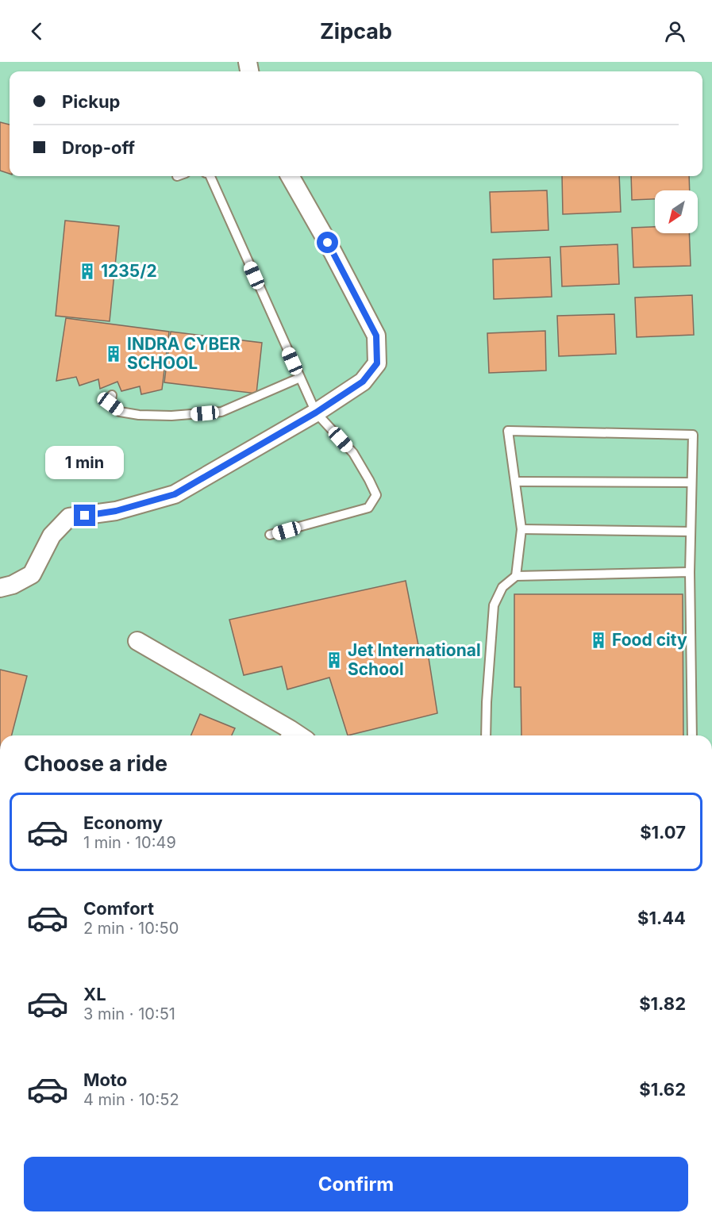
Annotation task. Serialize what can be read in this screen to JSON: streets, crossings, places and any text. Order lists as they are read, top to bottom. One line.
{"places":{"building":["1235/2","INDRA CYBER SCHOOL","Food city","Jet International School"]},"north":"bottom left","page":{"header":"Zipcab","banner":["Pickup","Drop-off"],"bubble":"1 min","heading":"Choose a ride","list":[{"name":"Economy","note":"1 min · 10:49","value":"$1.07"},{"name":"Comfort","note":"2 min · 10:50","value":"$1.44"},{"name":"XL","note":"3 min · 10:51","value":"$1.82"},{"name":"Moto","note":"4 min · 10:52","value":"$1.62"}],"buttons":"Confirm"}}
